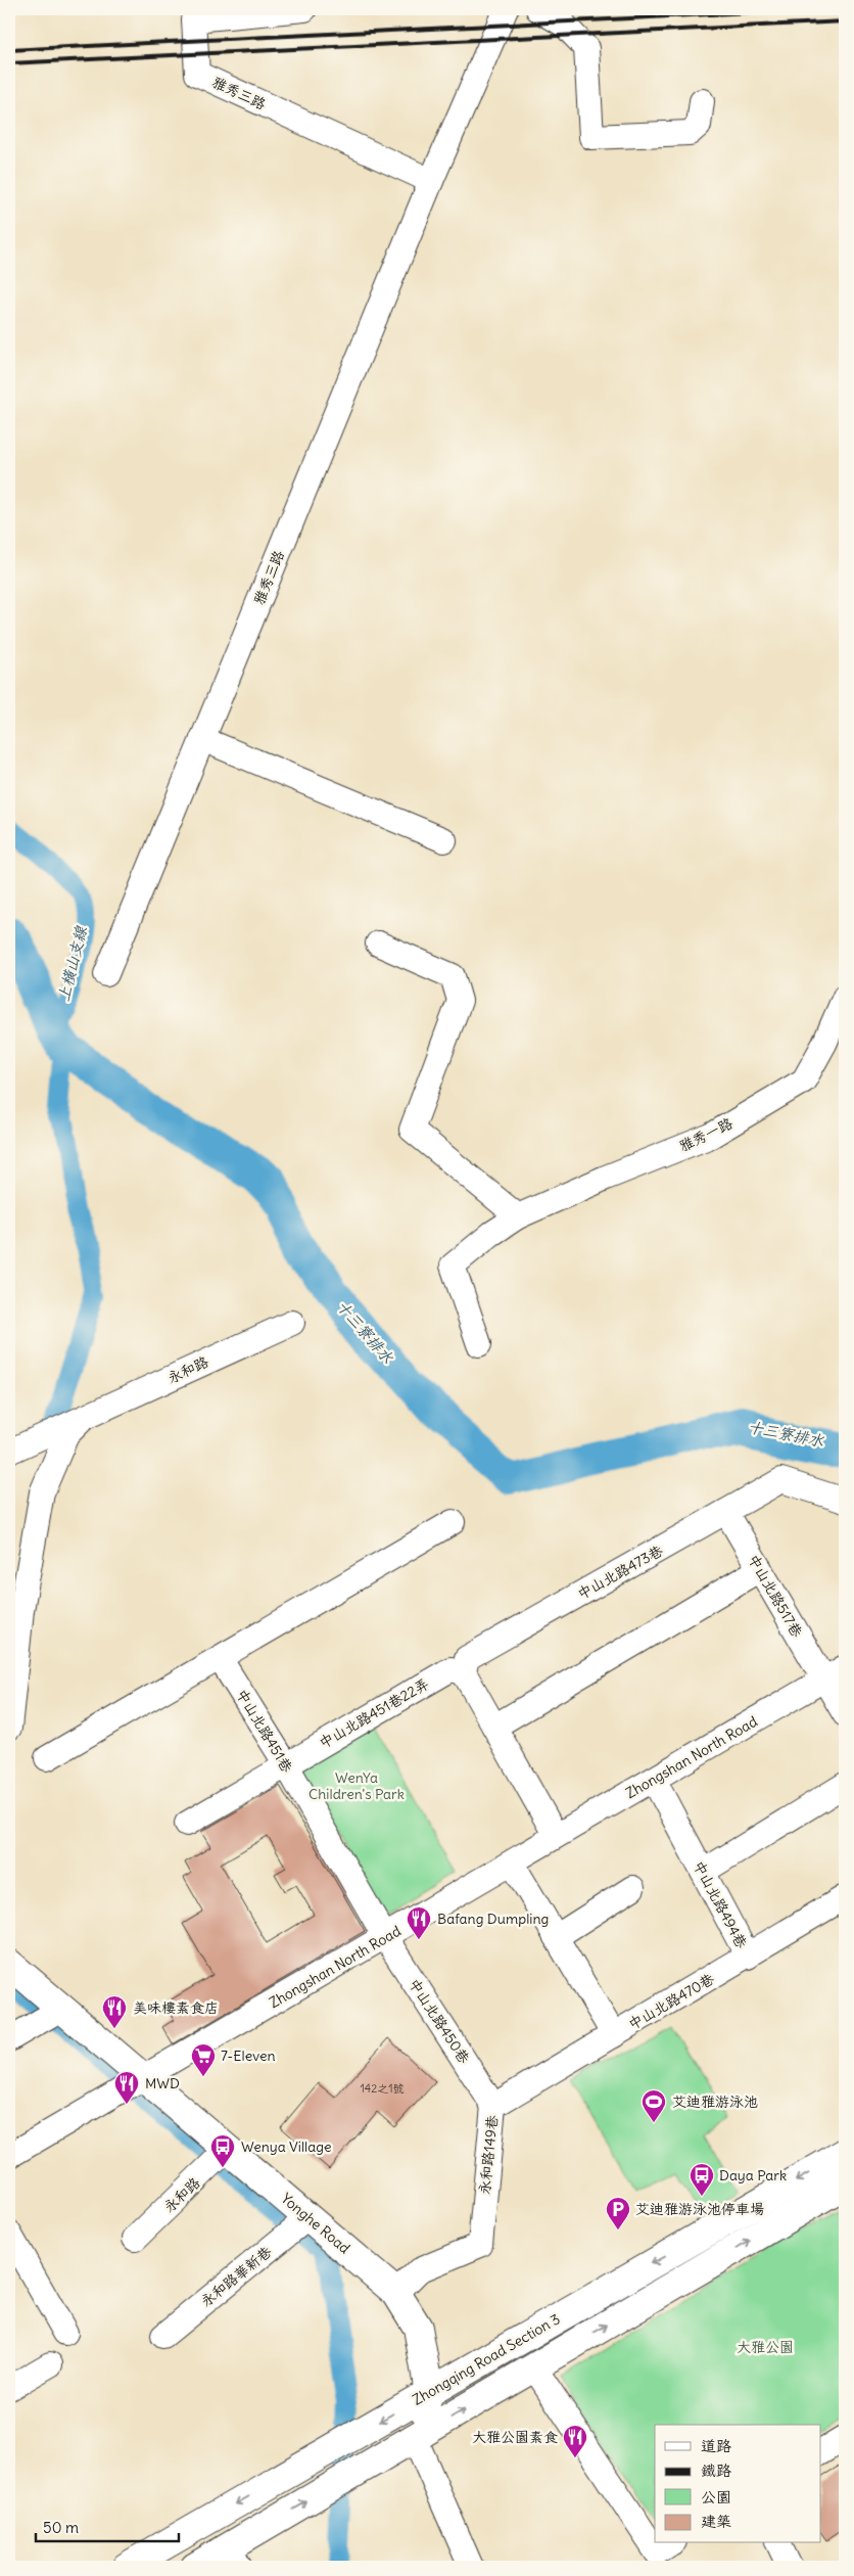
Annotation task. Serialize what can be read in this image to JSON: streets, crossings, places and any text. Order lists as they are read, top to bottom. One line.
{"streets":{"main road":["Yonghe Road","Zhongqing Road Section 3"],"street":["雅秀三路","雅秀一路","永和路","中山北路473巷","中山北路517巷","中山北路451巷22弄","中山北路451巷","Zhongshan North Road","中山北路494巷","中山北路470巷","中山北路450巷","永和路149巷","永和路華新巷"]},"crossings":[["永和路","Yonghe Road"],["中山北路473巷","中山北路517巷"],["中山北路473巷","中山北路451巷22弄"],["中山北路517巷","Zhongshan North Road"],["中山北路451巷22弄","中山北路451巷"],["中山北路451巷","Zhongshan North Road"],["中山北路451巷","中山北路450巷"],["Zhongshan North Road","中山北路494巷"],["Zhongshan North Road","中山北路470巷"],["Zhongshan North Road","中山北路450巷"],["Zhongshan North Road","Yonghe Road"],["中山北路494巷","中山北路470巷"],["中山北路470巷","永和路149巷"],["中山北路450巷","永和路149巷"],["永和路149巷","Yonghe Road"],["Yonghe Road","永和路華新巷"],["Yonghe Road","Zhongqing Road Section 3"]],"water":["上橫山支線","十三寮排水"],"parks":["WenYa Children's Park","大雅公園"],"places":{"restaurant":["Bafang Dumpling","美味樓素食店","MWD","大雅公園素食"],"supermarket":["7-Eleven"],"sports":["艾迪雅游泳池"],"bus stop":["Wenya Village","Daya Park"],"parking":["艾迪雅游泳池停車場"]},"house_numbers":["142之1號"],"legend":["道路","鐵路","公園","建築"],"scale_bar":"50 m"}
